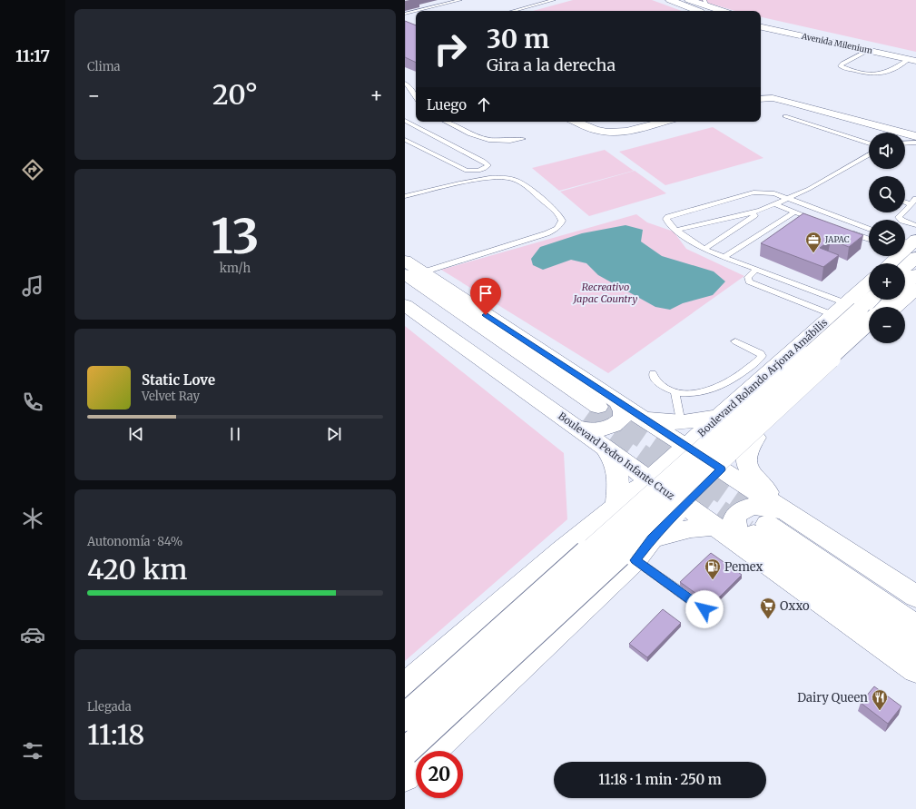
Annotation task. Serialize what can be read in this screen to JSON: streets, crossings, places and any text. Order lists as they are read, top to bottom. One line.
{"streets":{"main road":["Avenida Milenium","Boulevard Rolando Arjona Amábilis","Boulevard Pedro Infante Cruz"]},"crossings":[["Boulevard Rolando Arjona Amábilis","Boulevard Pedro Infante Cruz"]],"parks":["Recreativo Japac Country"],"places":{"office":["JAPAC"],"fuel station":["Pemex"],"supermarket":["Oxxo"],"restaurant":["Dairy Queen"]},"page":{"tabs":"11:17","tile":["Clima",["13","km/h"],["Autonomía · 84%","420 km"],["Llegada","11:18"]],"turn":["30 m","Gira a la derecha"],"heat":["−","20°","+"],"then":"Luego","map_buttons":["+","−"],"song":["Static Love","Velvet Ray"],"limit":"20","trip":"11:18 · 1 min · 250 m"}}
